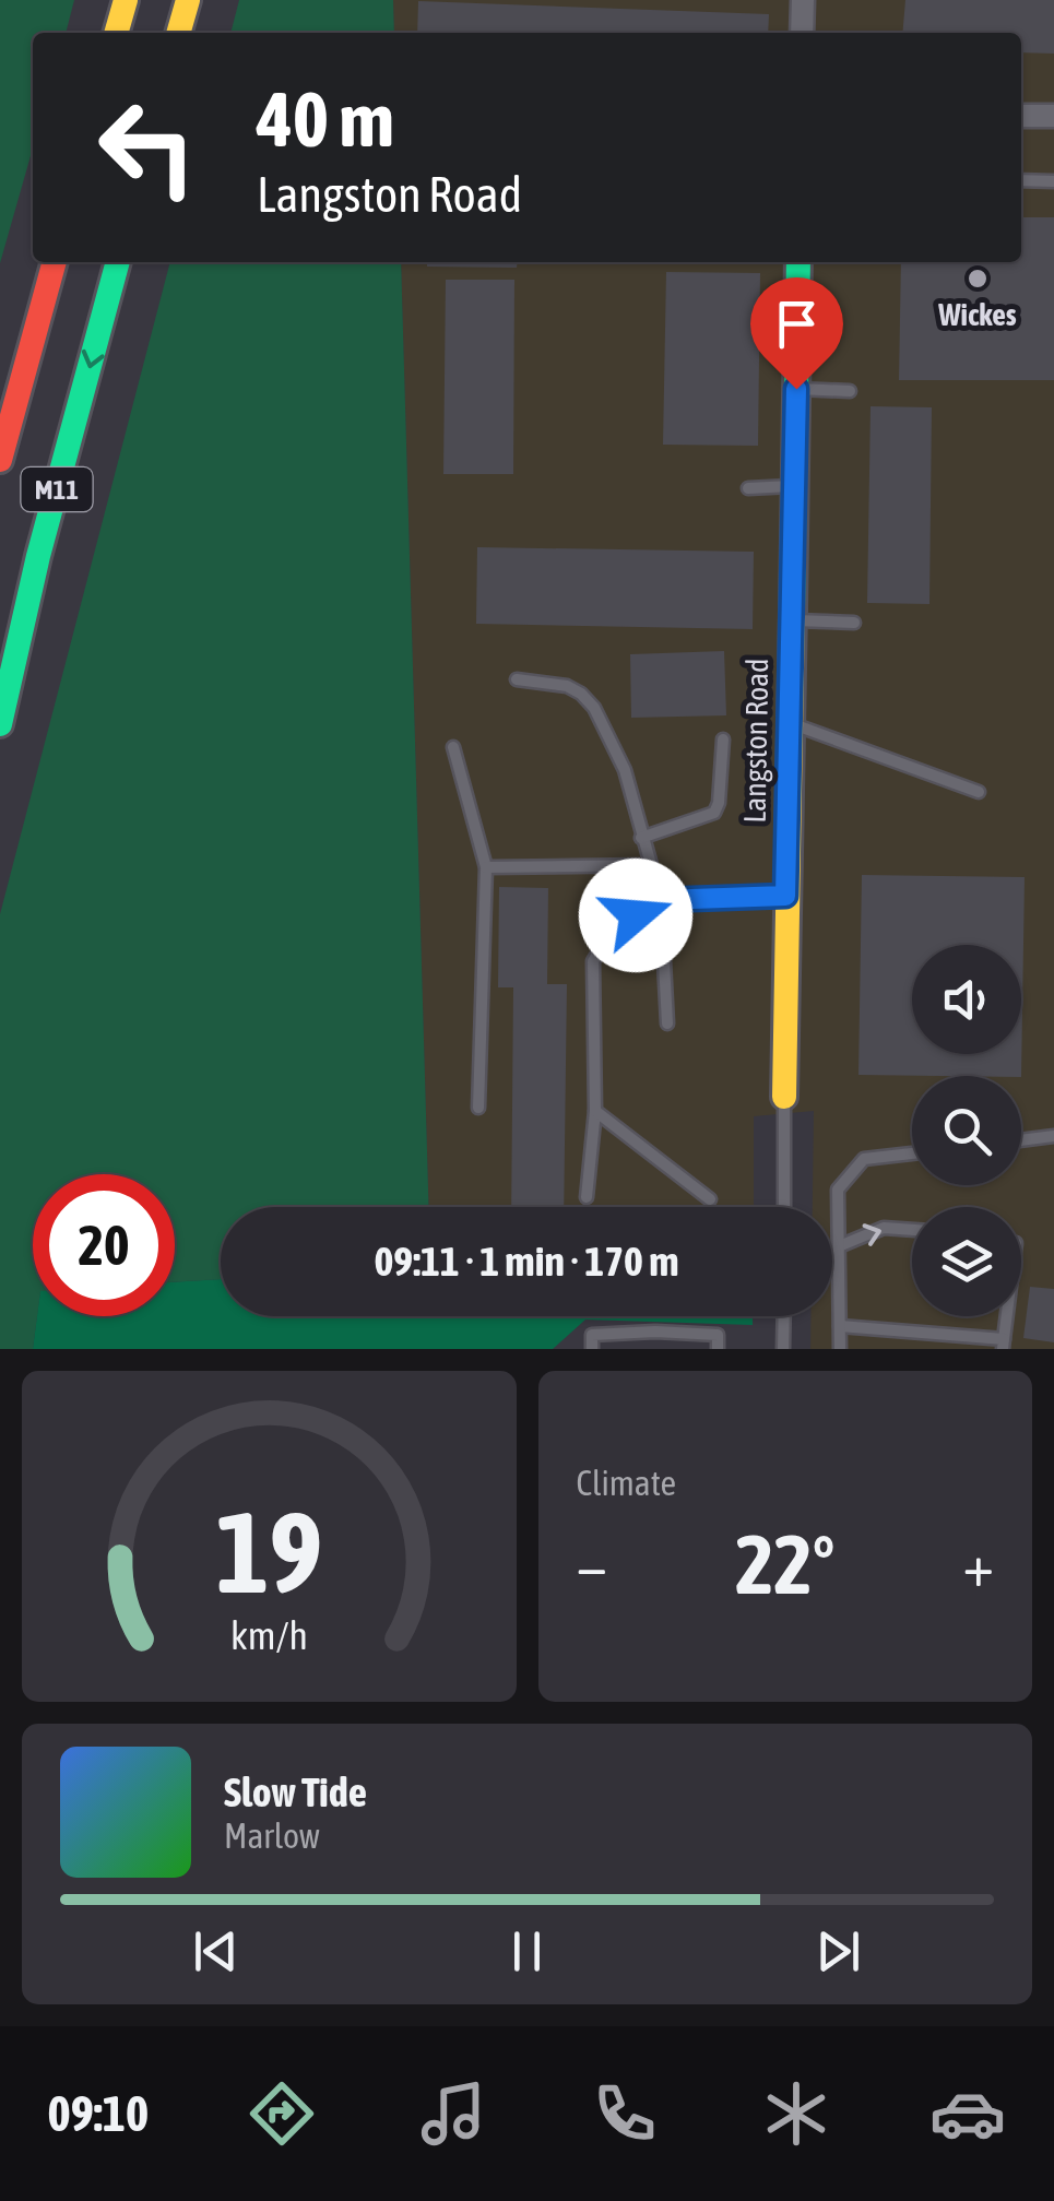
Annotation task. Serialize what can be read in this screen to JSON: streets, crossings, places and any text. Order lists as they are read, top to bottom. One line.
{"streets":{"main road":["M11","Langston Road"]},"places":["Wickes"],"page":{"turn":["40 m","Langston Road"],"limit":"20","trip":"09:11 · 1 min · 170 m","tile":"Climate","heat":["−","22°","+"],"song":["Slow Tide","Marlow"],"tabs":"09:10","gauge":["19","km/h"]}}
